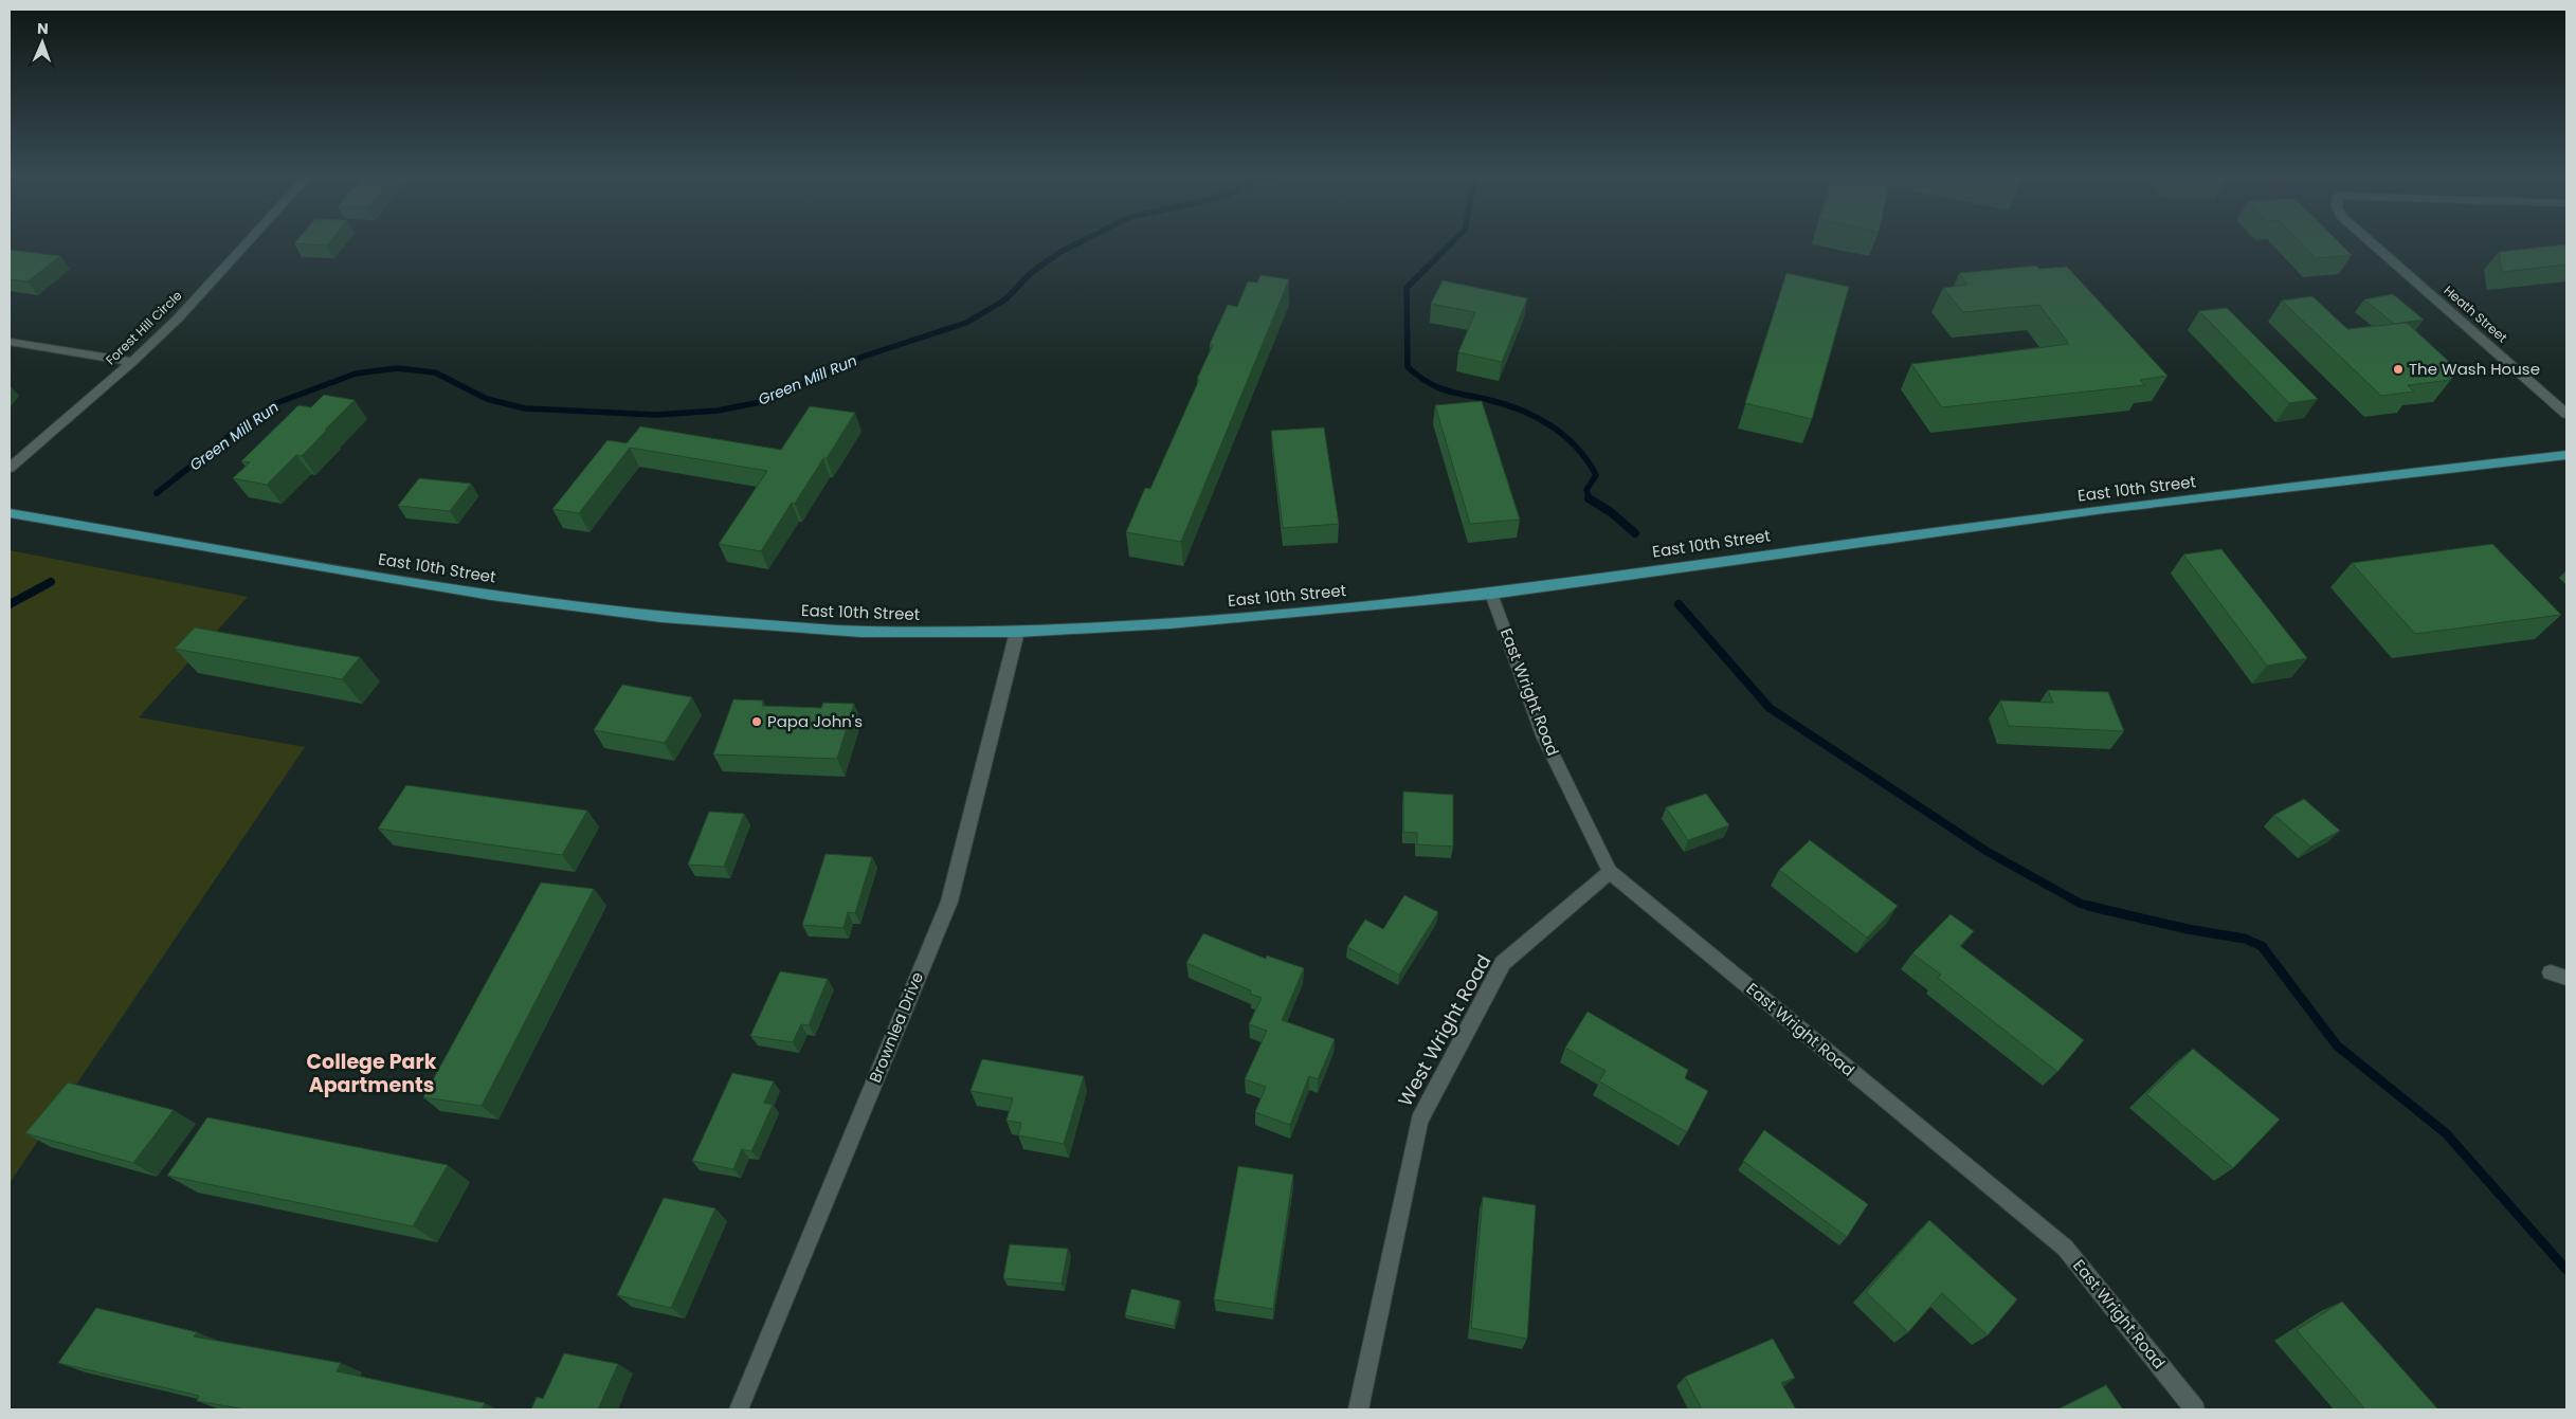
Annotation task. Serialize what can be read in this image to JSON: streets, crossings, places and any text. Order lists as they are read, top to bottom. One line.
{"streets":{"main road":["East 10th Street"],"street":["Heath Street","Forest Hill Circle","East Wright Road","Brownlea Drive","West Wright Road"]},"crossings":[["East 10th Street","East Wright Road"],["East 10th Street","Brownlea Drive"],["East Wright Road","West Wright Road"]],"districts":["College Park Apartments"],"water":["Green Mill Run"],"places":["The Wash House","Papa John's"],"north":"top"}
